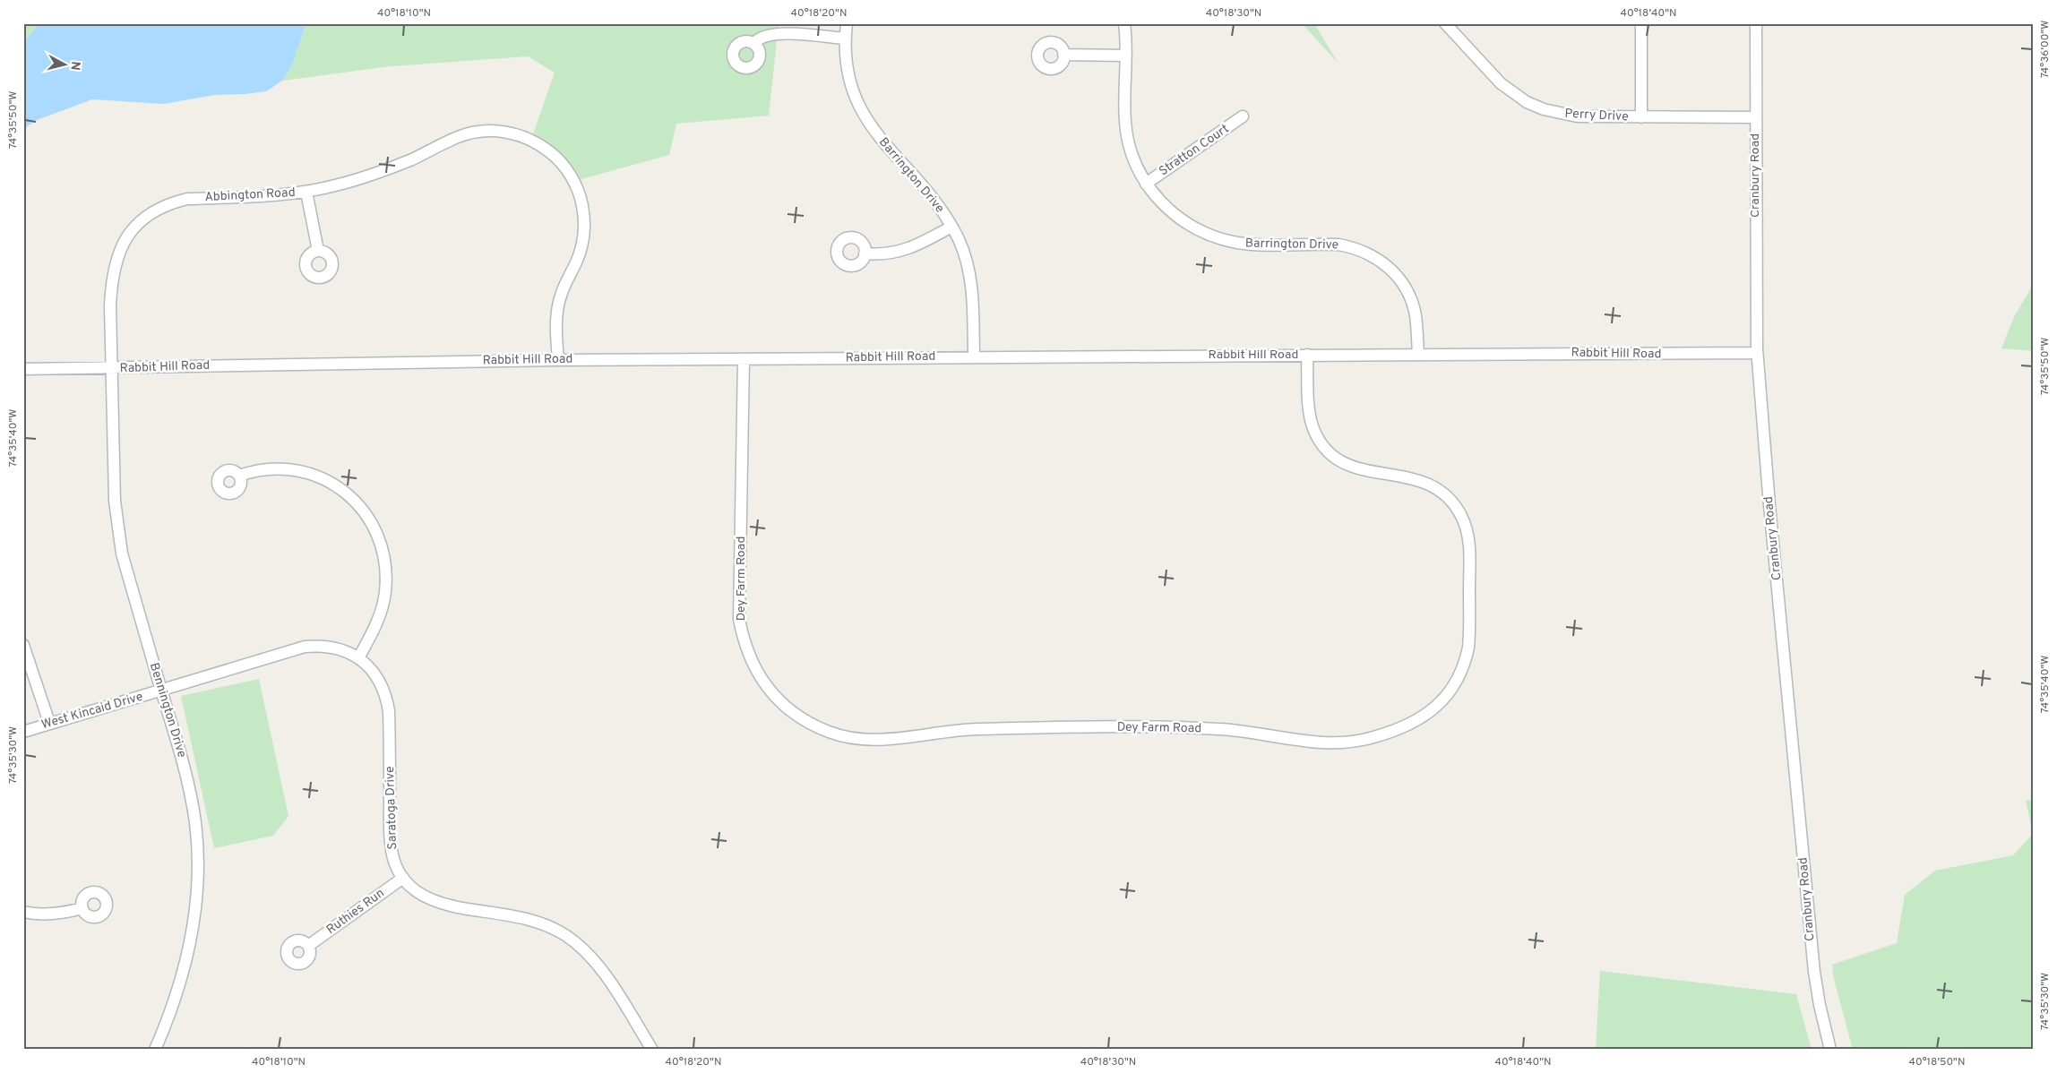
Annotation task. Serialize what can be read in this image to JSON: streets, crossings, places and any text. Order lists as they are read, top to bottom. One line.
{"streets":{"street":["Perry Drive","Stratton Court","Barrington Drive","Cranbury Road","Abbington Road","Rabbit Hill Road","Dey Farm Road","Bennington Drive","West Kincaid Drive","Saratoga Drive","Ruthies Run"]},"crossings":[["Perry Drive","Cranbury Road"],["Stratton Court","Barrington Drive"],["Barrington Drive","Rabbit Hill Road"],["Cranbury Road","Rabbit Hill Road"],["Abbington Road","Rabbit Hill Road"],["Abbington Road","Bennington Drive"],["Rabbit Hill Road","Dey Farm Road"],["Rabbit Hill Road","Bennington Drive"],["Bennington Drive","West Kincaid Drive"],["Bennington Drive","Saratoga Drive"],["West Kincaid Drive","Saratoga Drive"],["Saratoga Drive","Ruthies Run"]],"north":"right","coordinates":["40°18'10\"N","40°18'20\"N","40°18'30\"N","40°18'40\"N","74°36'00\"W","74°35'50\"W","74°35'40\"W","74°35'30\"W","40°18'50\"N"]}
